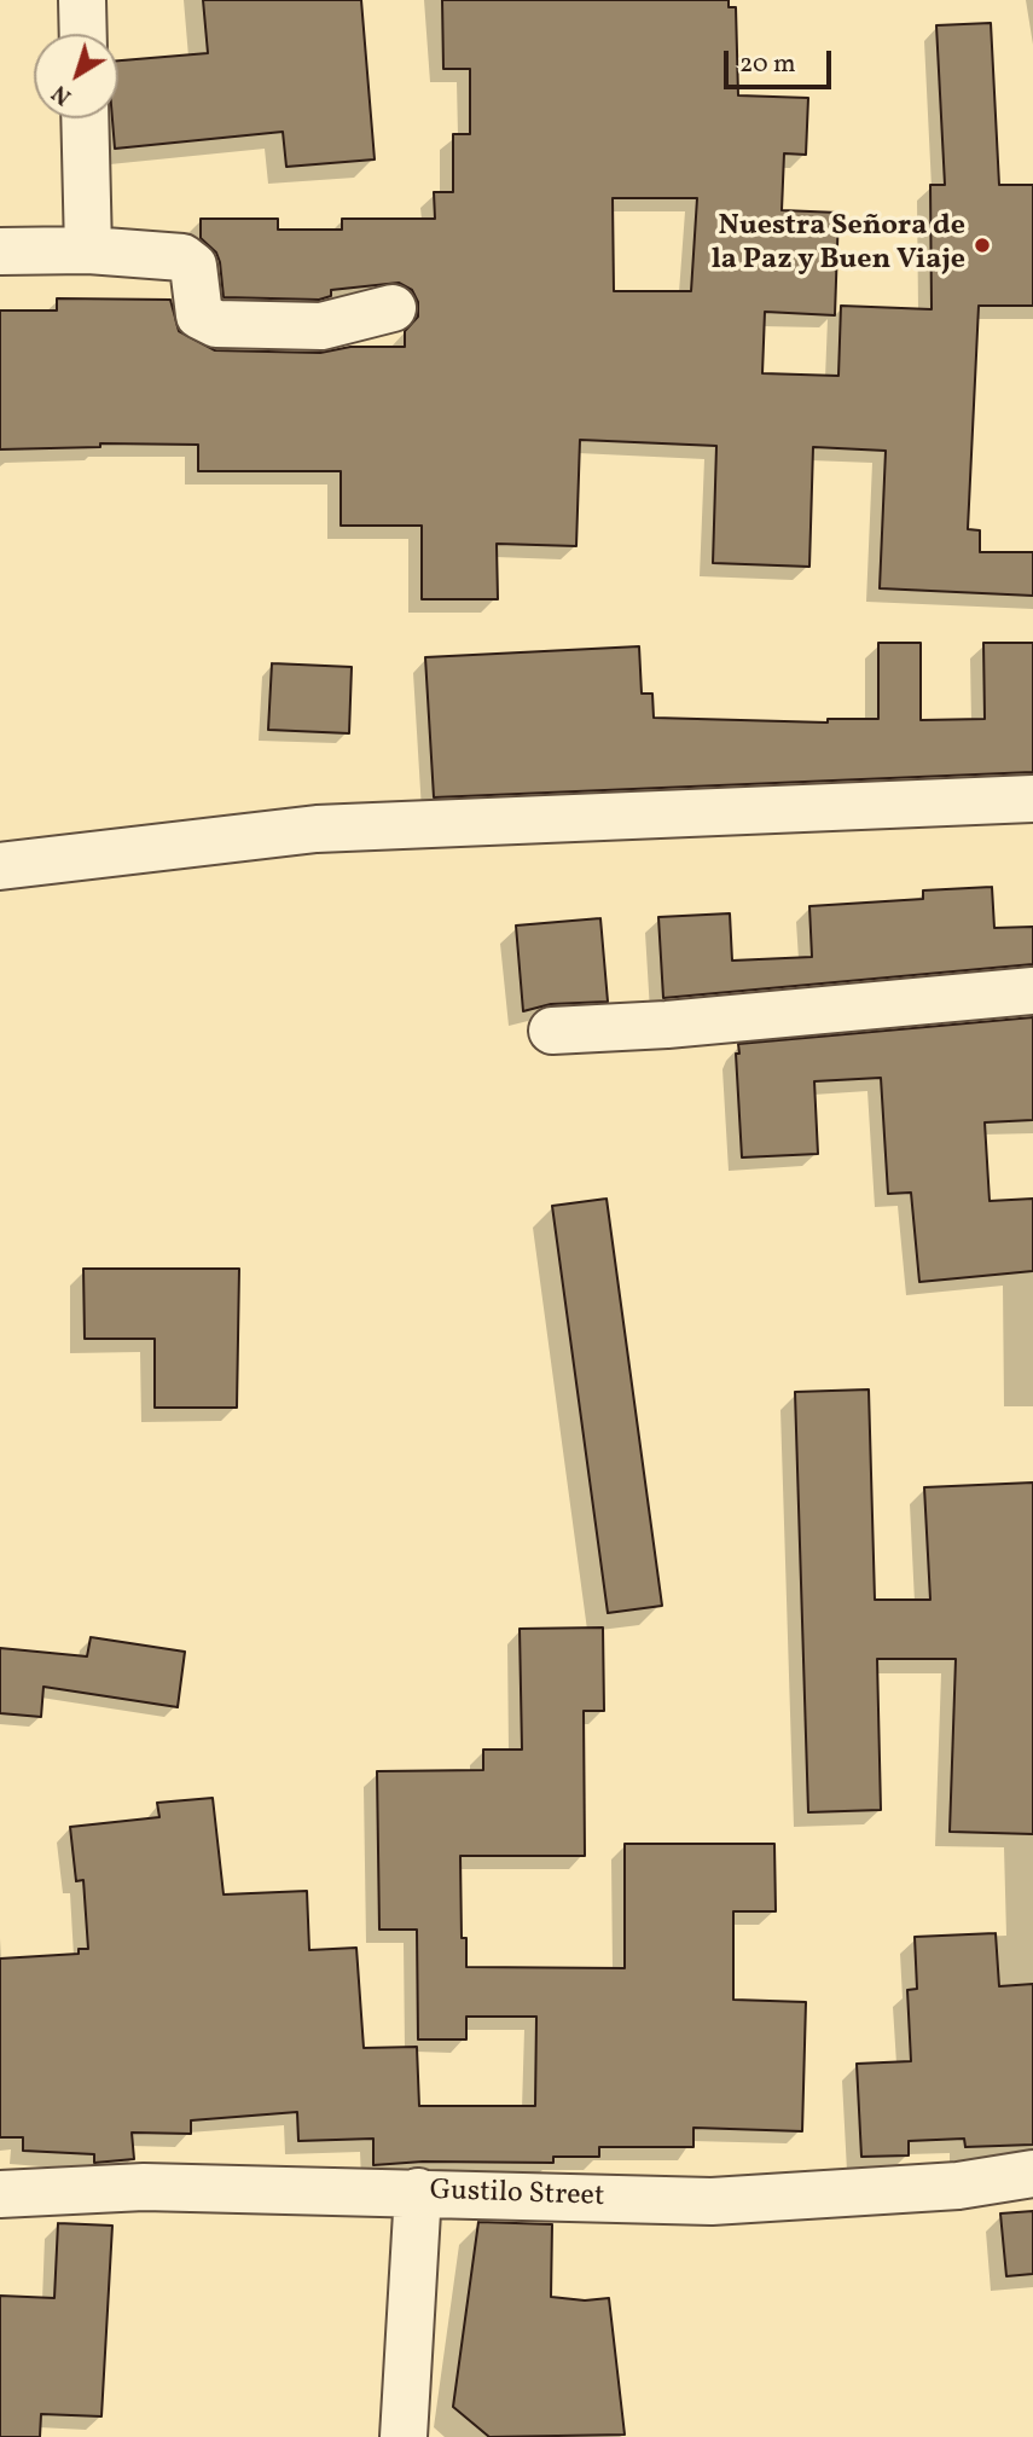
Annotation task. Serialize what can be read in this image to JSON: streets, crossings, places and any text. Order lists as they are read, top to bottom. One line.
{"streets":{"street":["Gustilo Street"]},"places":["Nuestra Señora de la Paz y Buen Viaje"],"scale_bar":"20 m","north":"bottom left"}
